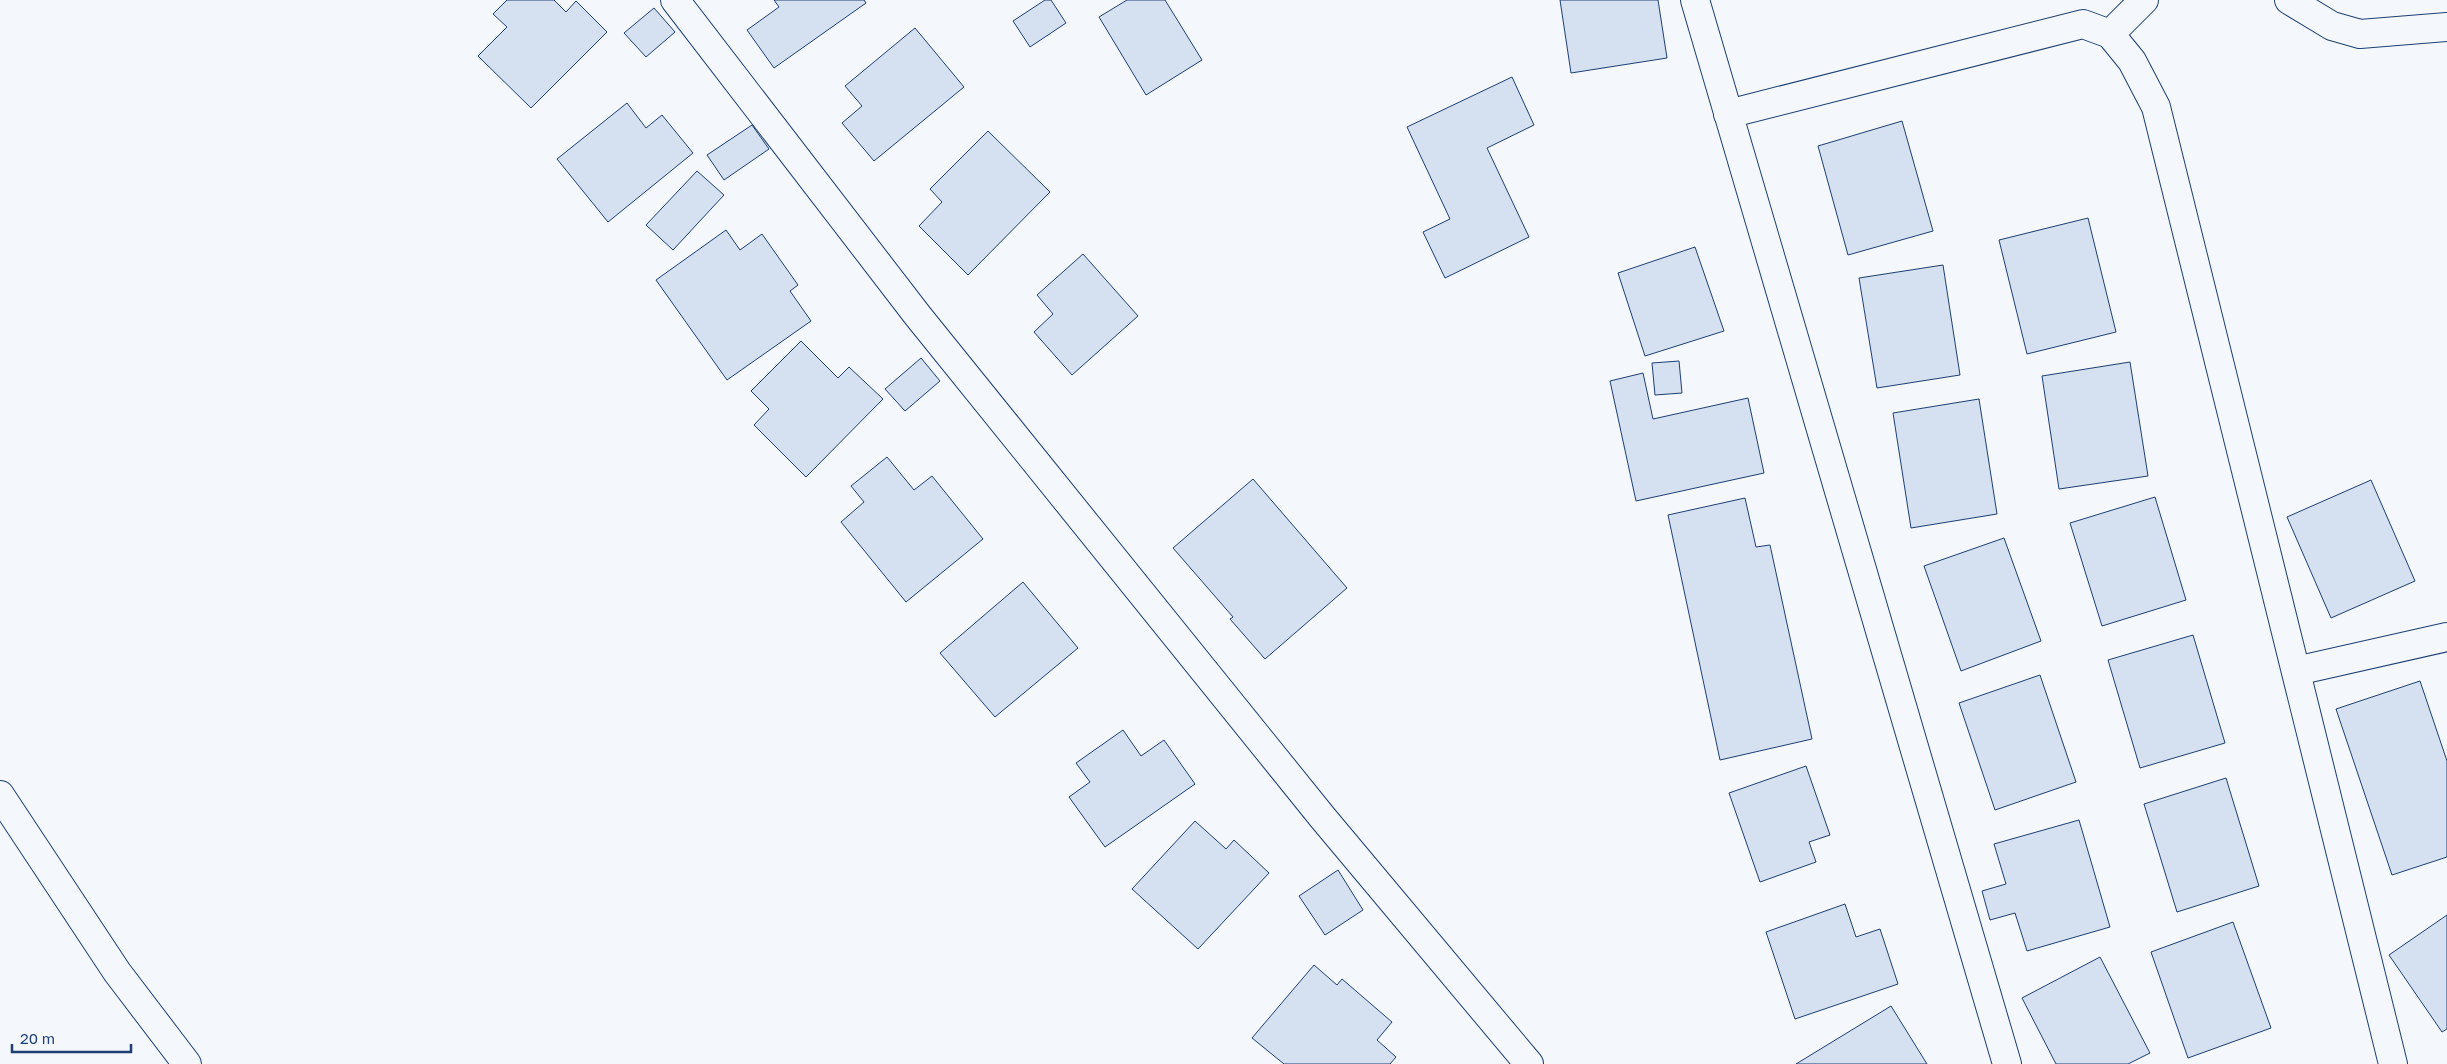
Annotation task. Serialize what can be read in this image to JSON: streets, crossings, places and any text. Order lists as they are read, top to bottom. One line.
{"scale_bar":"20 m"}
